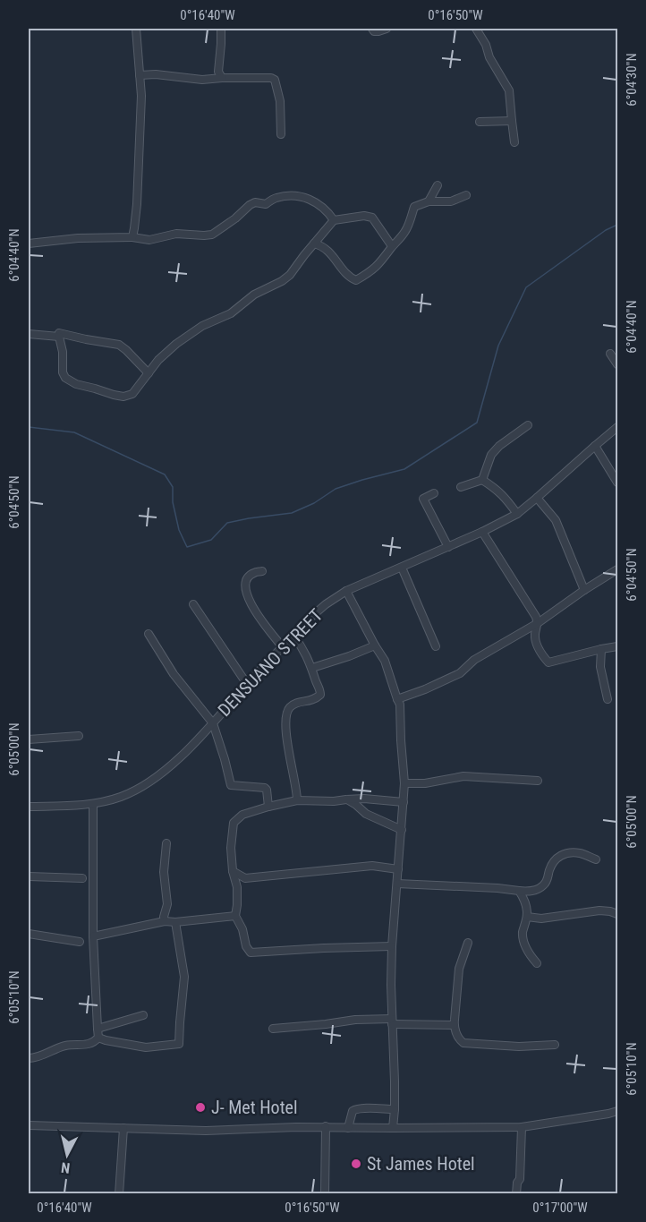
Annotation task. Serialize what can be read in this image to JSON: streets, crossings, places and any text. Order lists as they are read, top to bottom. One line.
{"streets":{"street":["DENSUANO STREET"]},"places":["J- Met Hotel","St James Hotel"],"north":"bottom","coordinates":["0°16'40\"W","0°16'50\"W","6°04'30\"N","6°04'40\"N","6°04'50\"N","6°05'00\"N","6°05'10\"N","0°17'00\"W"]}
